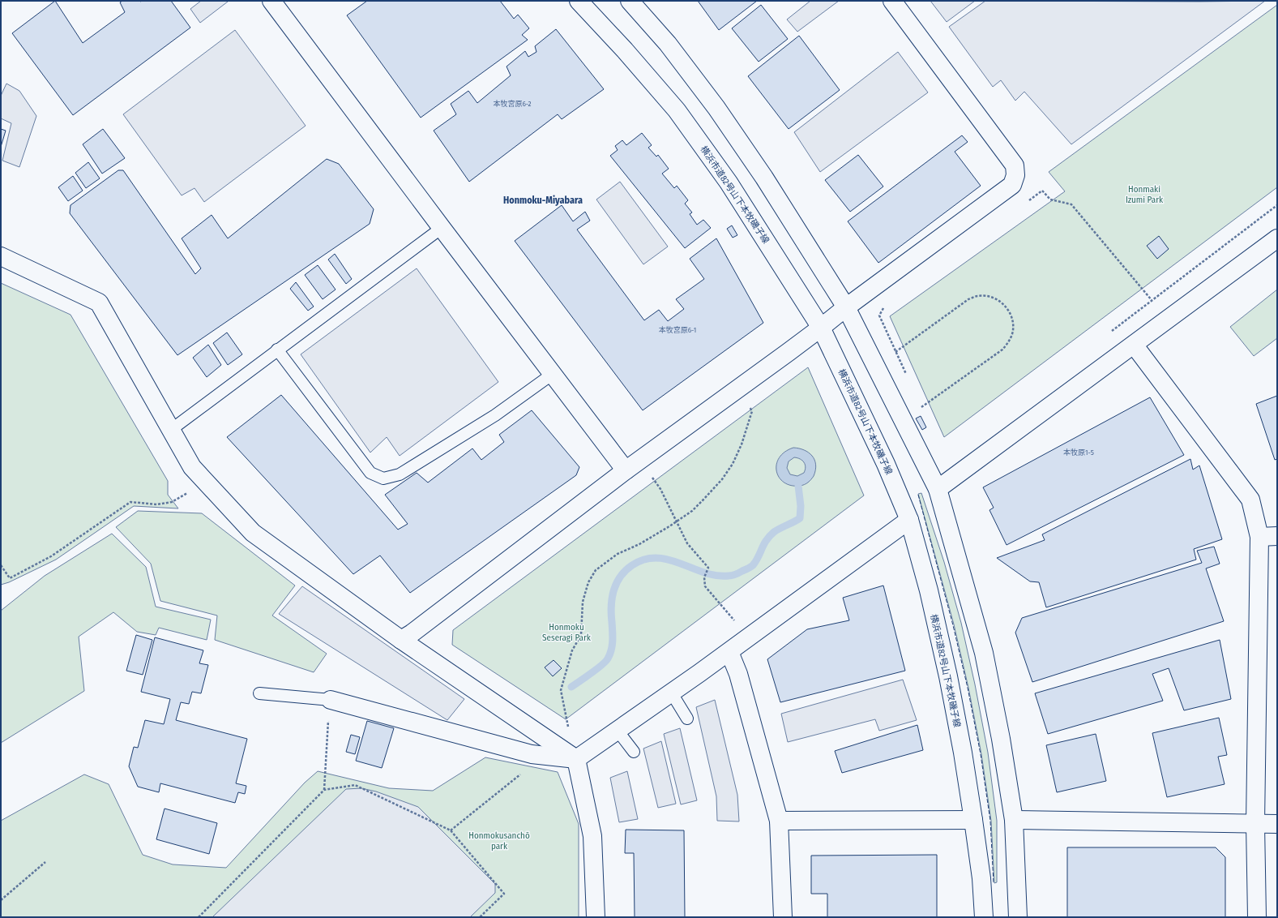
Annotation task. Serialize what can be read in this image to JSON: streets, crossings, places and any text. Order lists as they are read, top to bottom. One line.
{"streets":{"street":["横浜市道82号山下本牧磯子線"]},"districts":["Honmoku-Miyabara"],"parks":["Honmaki Izumi Park","Honmoku Seseragi Park","Honmokusanchō park"],"house_numbers":["本牧宮原6-2","本牧宮原6-1","本牧原1-5"]}
